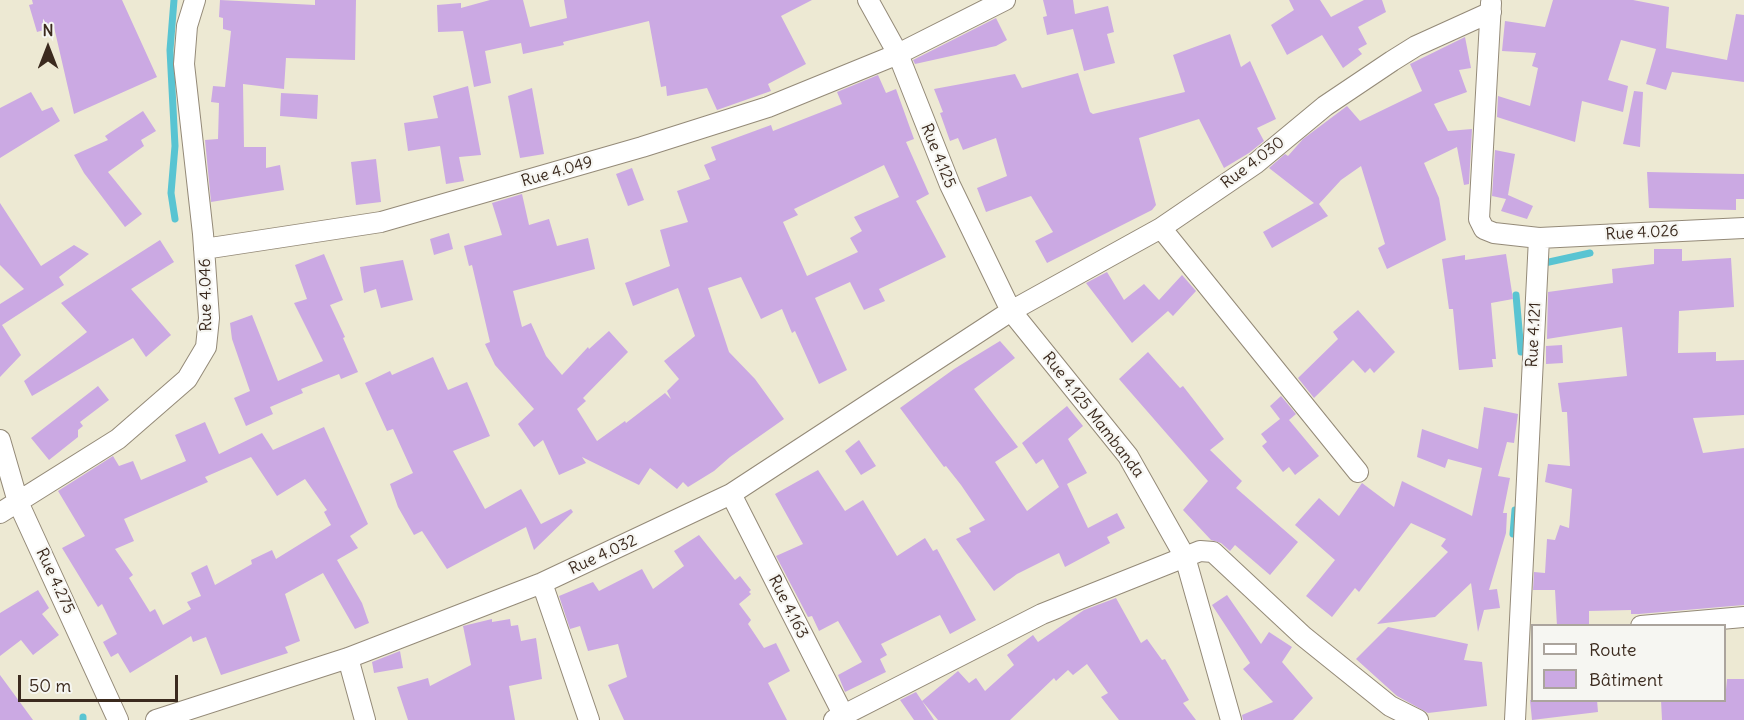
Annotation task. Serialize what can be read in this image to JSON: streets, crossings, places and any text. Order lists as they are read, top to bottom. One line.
{"streets":{"street":["Rue 4.125","Rue 4.030","Rue 4.049","Rue 4.026","Rue 4.046","Rue 4.121","Rue 4.125 Mambanda","Rue 4.032","Rue 4.275","Rue 4.163"]},"crossings":[["Rue 4.125","Rue 4.030"],["Rue 4.125","Rue 4.049"],["Rue 4.125","Rue 4.125 Mambanda"],["Rue 4.125","Rue 4.032"],["Rue 4.030","Rue 4.125 Mambanda"],["Rue 4.030","Rue 4.032"],["Rue 4.049","Rue 4.046"],["Rue 4.026","Rue 4.121"],["Rue 4.046","Rue 4.275"],["Rue 4.125 Mambanda","Rue 4.032"],["Rue 4.032","Rue 4.163"]],"legend":["Route","Bâtiment"],"scale_bar":"50 m","north":"top"}
